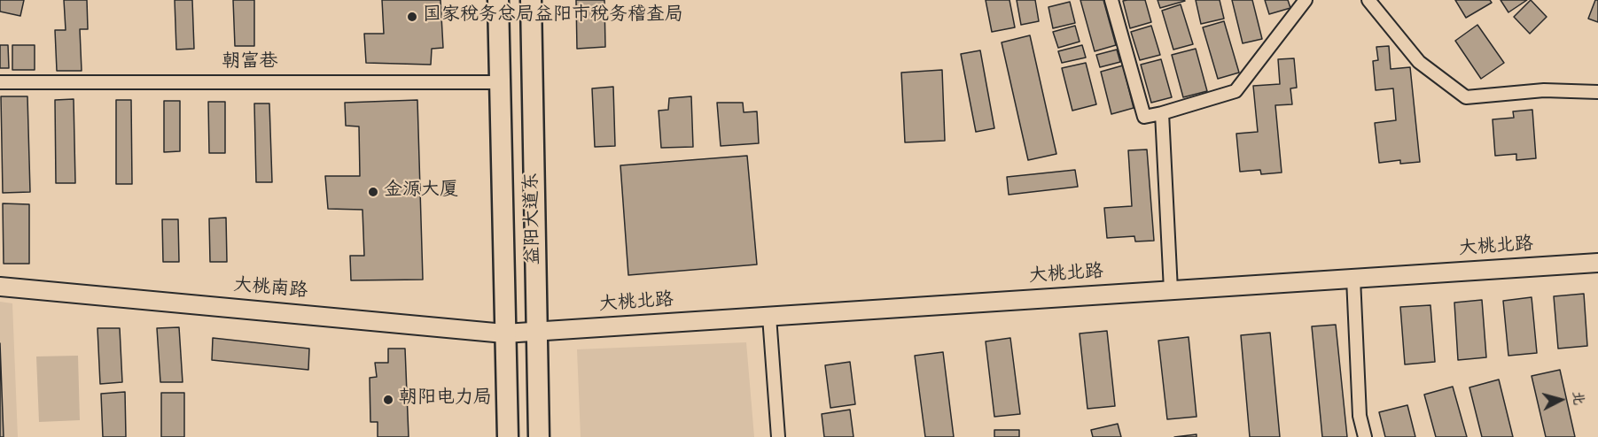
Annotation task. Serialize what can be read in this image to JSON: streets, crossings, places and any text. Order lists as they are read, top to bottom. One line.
{"streets":{"main road":["益阳大道东"],"street":["朝富巷","大桃北路","大桃南路"]},"crossings":[["益阳大道东","大桃北路"],["益阳大道东","大桃南路"],["大桃北路","大桃南路"]],"places":["国家税务总局益阳市税务稽查局","金源大厦","朝阳电力局"],"north":"right"}
